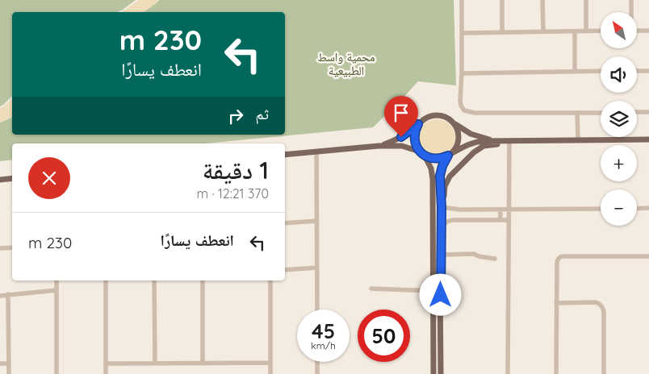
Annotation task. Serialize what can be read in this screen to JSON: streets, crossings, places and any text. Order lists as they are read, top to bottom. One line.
{"parks":["محمية واسط الطبيعية"],"north":"top left","page":{"map_buttons":["+","−"],"turn":["230 m","انعطف يسارًا"],"then":"ثم","heading":["1 دقيقة","370 m · 12:21"],"list":[{"name":"انعطف يسارًا","value":"230 m"}],"speed":"45 km/h","limit":"50"}}
